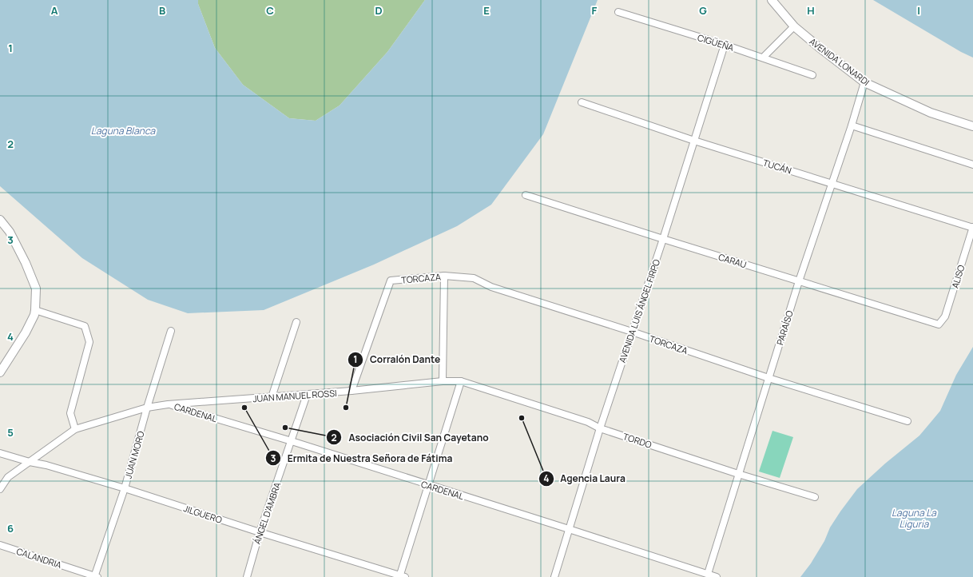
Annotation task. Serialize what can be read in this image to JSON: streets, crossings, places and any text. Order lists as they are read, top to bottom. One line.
{"streets":{"street":["CIGÜEÑA","AVENIDA LONARDI","TUCÁN","CARAU","ALISO","TORCAZA","AVENIDA LUIS ÁNGEL FIRPO","PARAÍSO","JUAN MANUEL ROSSI","CARDENAL","TORDO","JUAN MORO","ÁNGEL D'AMBRA","JILGUERO","CALANDRIA"]},"crossings":[["CIGÜEÑA","AVENIDA LUIS ÁNGEL FIRPO"],["AVENIDA LONARDI","PARAÍSO"],["TUCÁN","ALISO"],["TUCÁN","AVENIDA LUIS ÁNGEL FIRPO"],["TUCÁN","PARAÍSO"],["CARAU","ALISO"],["CARAU","AVENIDA LUIS ÁNGEL FIRPO"],["CARAU","PARAÍSO"],["TORCAZA","AVENIDA LUIS ÁNGEL FIRPO"],["TORCAZA","PARAÍSO"],["TORCAZA","JUAN MANUEL ROSSI"],["AVENIDA LUIS ÁNGEL FIRPO","CARDENAL"],["AVENIDA LUIS ÁNGEL FIRPO","TORDO"],["PARAÍSO","CARDENAL"],["PARAÍSO","TORDO"],["JUAN MANUEL ROSSI","CARDENAL"],["JUAN MANUEL ROSSI","TORDO"],["JUAN MANUEL ROSSI","JUAN MORO"],["JUAN MANUEL ROSSI","ÁNGEL D'AMBRA"],["JUAN MANUEL ROSSI","JILGUERO"],["CARDENAL","ÁNGEL D'AMBRA"],["JUAN MORO","JILGUERO"],["JUAN MORO","CALANDRIA"],["ÁNGEL D'AMBRA","JILGUERO"]],"water":["Laguna Blanca","Laguna La Liguria"],"places":["Ermita de Nuestra Señora de Fátima","Corralón Dante","Agencia Laura","Asociación Civil San Cayetano"],"grid":{"columns":["A","B","C","D","E","F","G","H","I"],"rows":["1","2","3","4","5","6"]}}
